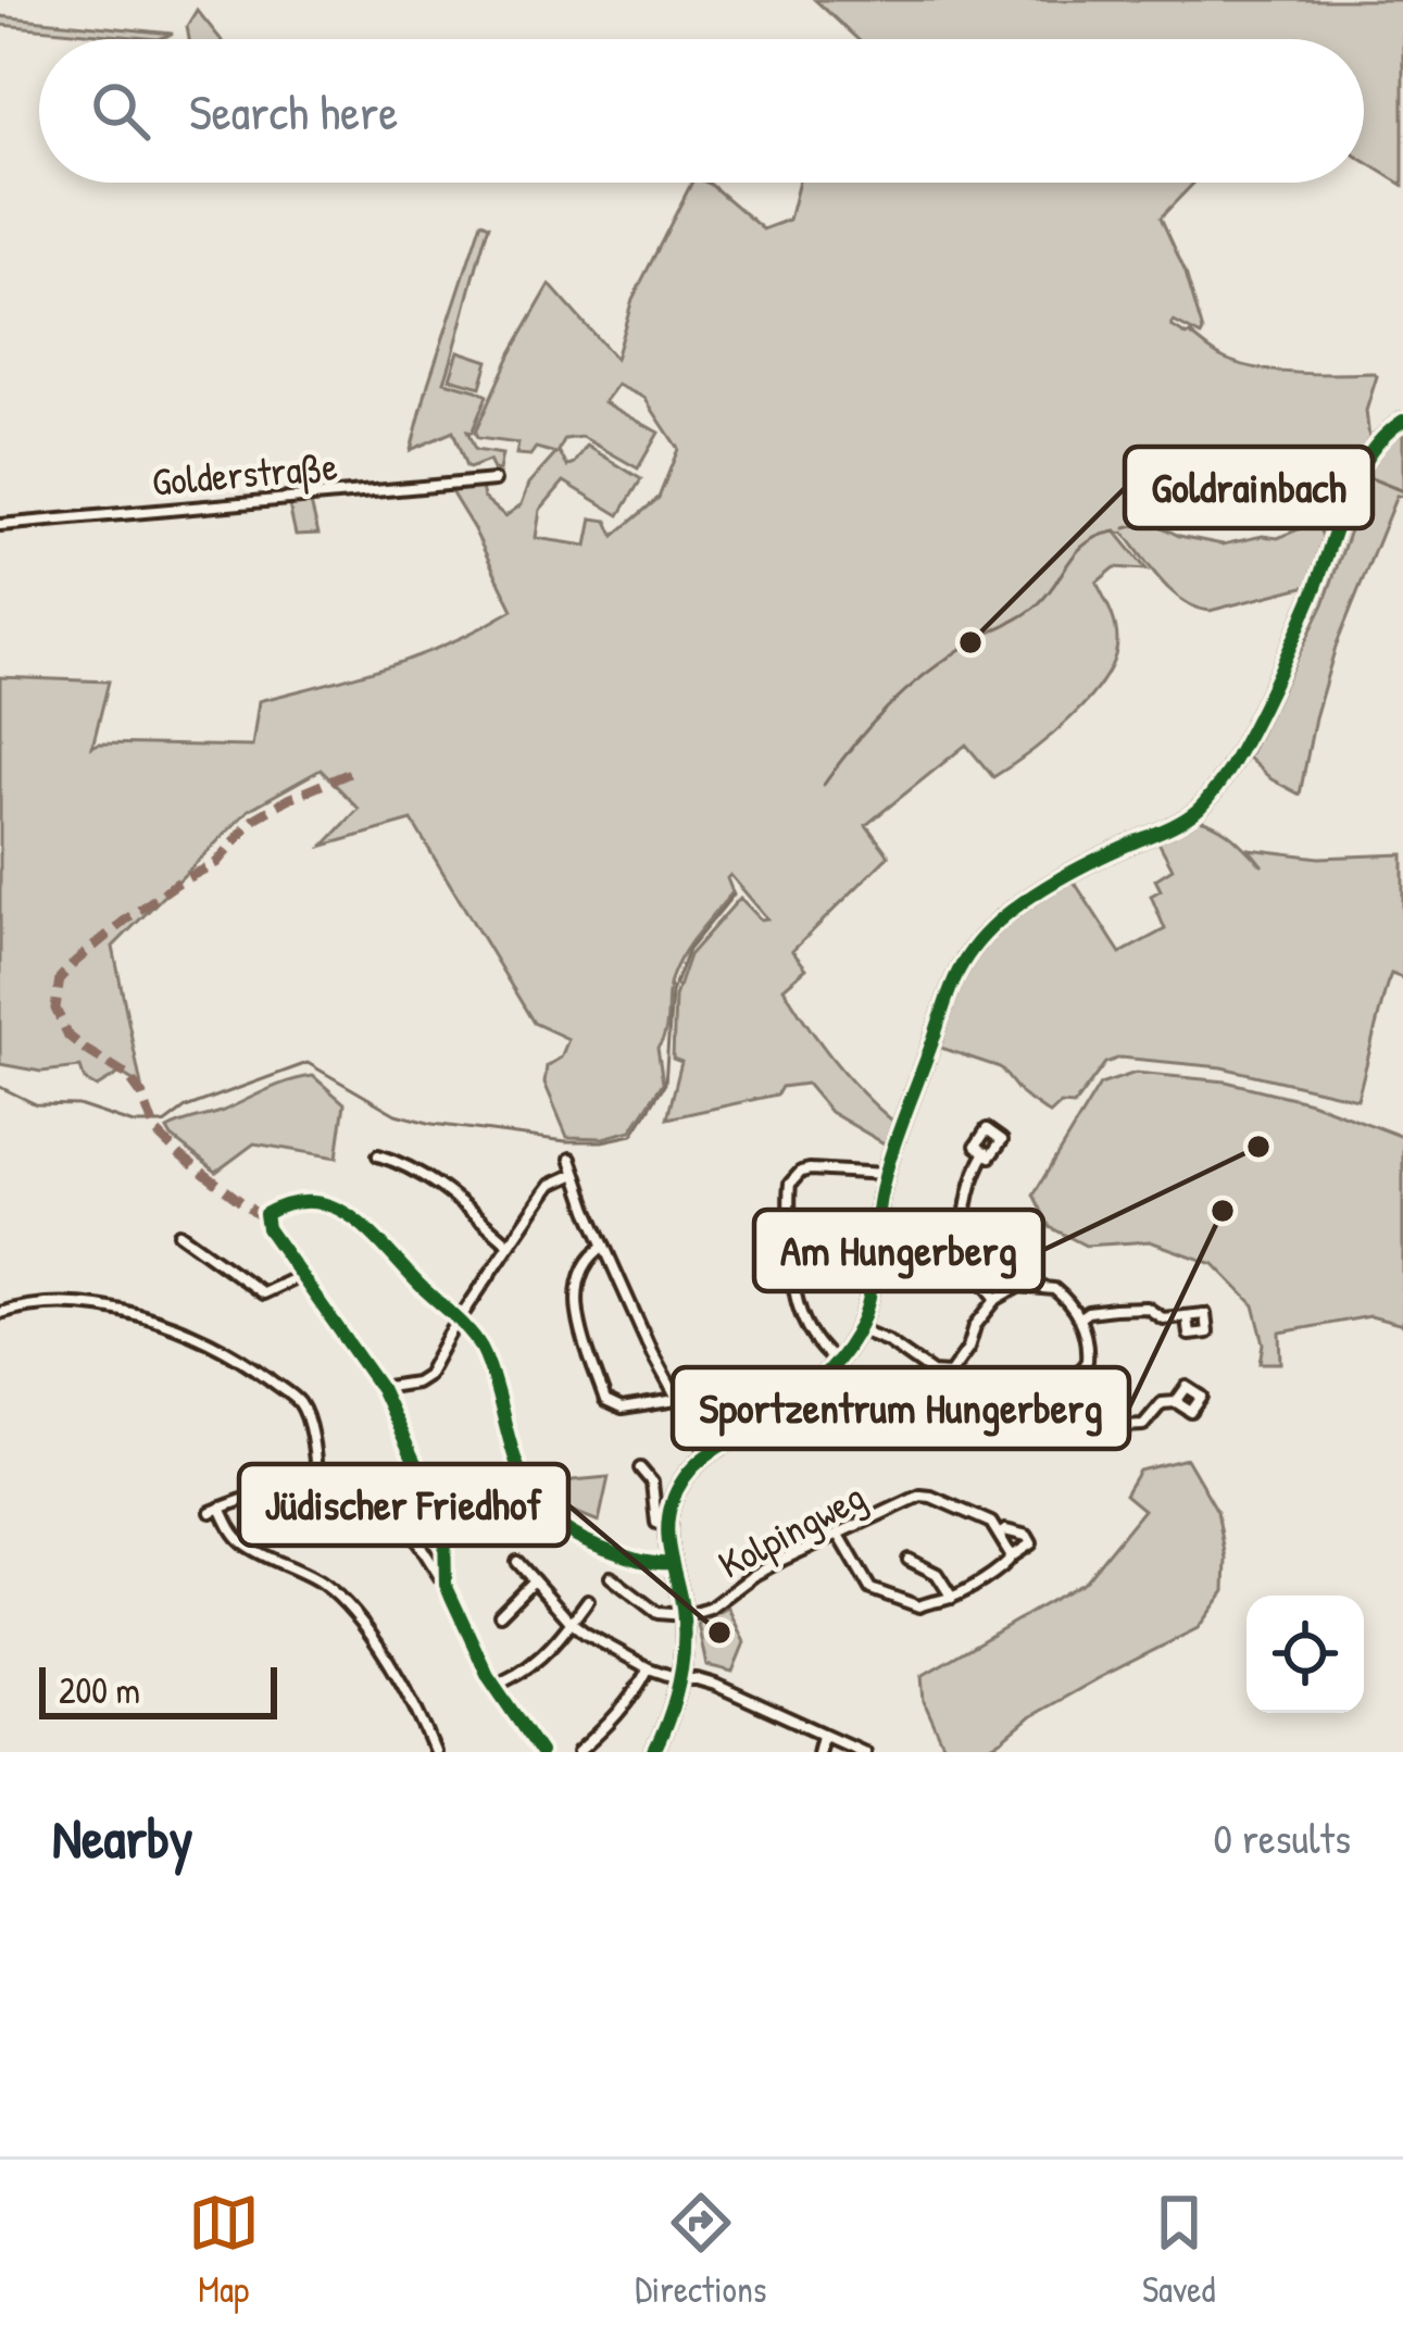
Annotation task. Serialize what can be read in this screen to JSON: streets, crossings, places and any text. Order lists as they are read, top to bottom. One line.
{"streets":{"street":["Golderstraße","Kolpingweg"]},"places":["Goldrainbach","Am Hungerberg","Sportzentrum Hungerberg","Jüdischer Friedhof"],"scale_bar":"200 m","page":{"search":"Search here","scale":"200 m","heading":["Nearby","0 results"],"nav":["Map","Directions","Saved"]}}
